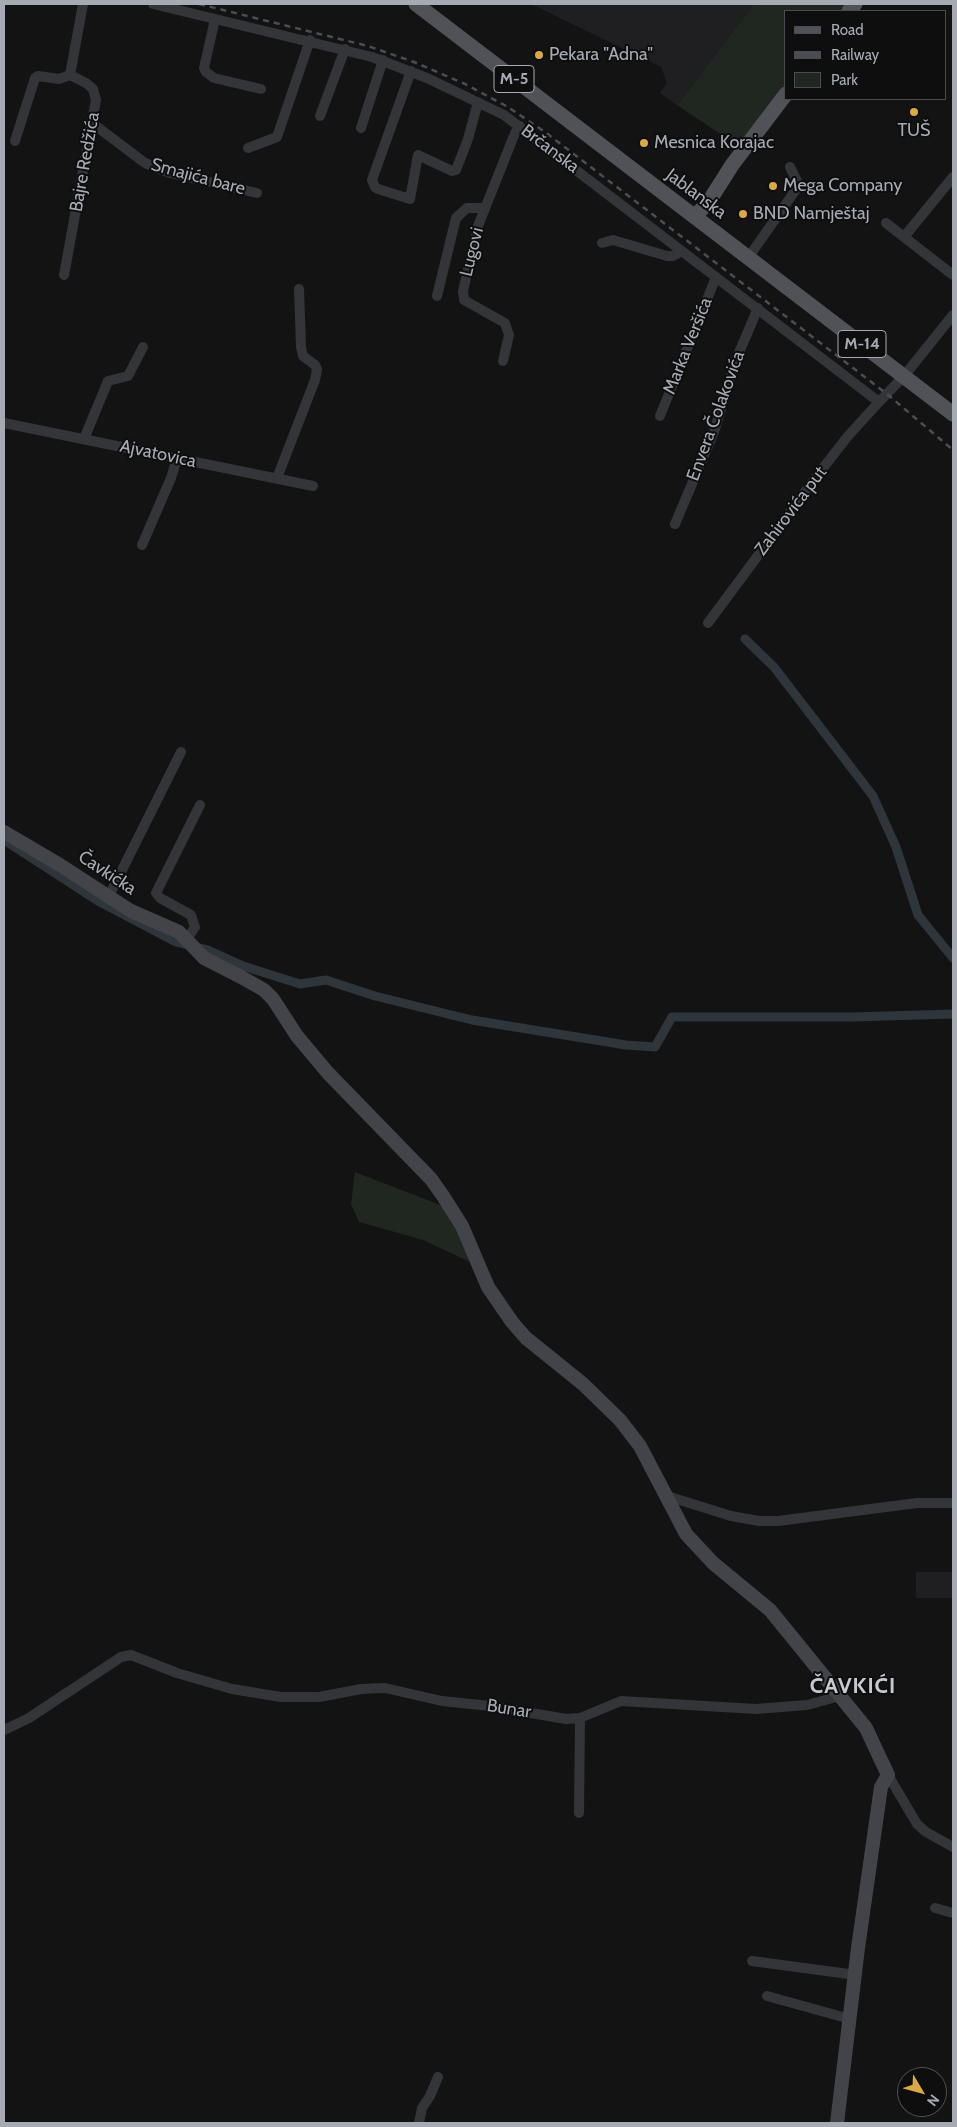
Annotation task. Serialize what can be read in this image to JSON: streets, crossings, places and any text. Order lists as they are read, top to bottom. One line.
{"streets":{"main road":["M-5","Jablanska","M-14"],"street":["Brčanska","Bajre Redžića","Smajića bare","Lugovi","Marka Veršića","Envera Čolakovića","Ajvatovica","Zahirovića put","Čavkićka","Bunar"]},"crossings":[["Brčanska","Lugovi"],["Brčanska","Marka Veršića"],["Brčanska","Envera Čolakovića"],["Brčanska","Zahirovića put"],["Bajre Redžića","Smajića bare"],["Čavkićka","Bunar"]],"districts":["ČAVKIĆI"],"places":["Pekara \"Adna\"","TUŠ","Mesnica Korajac","Mega Company","BND Namještaj"],"legend":["Road","Railway","Park"],"north":"bottom right"}
